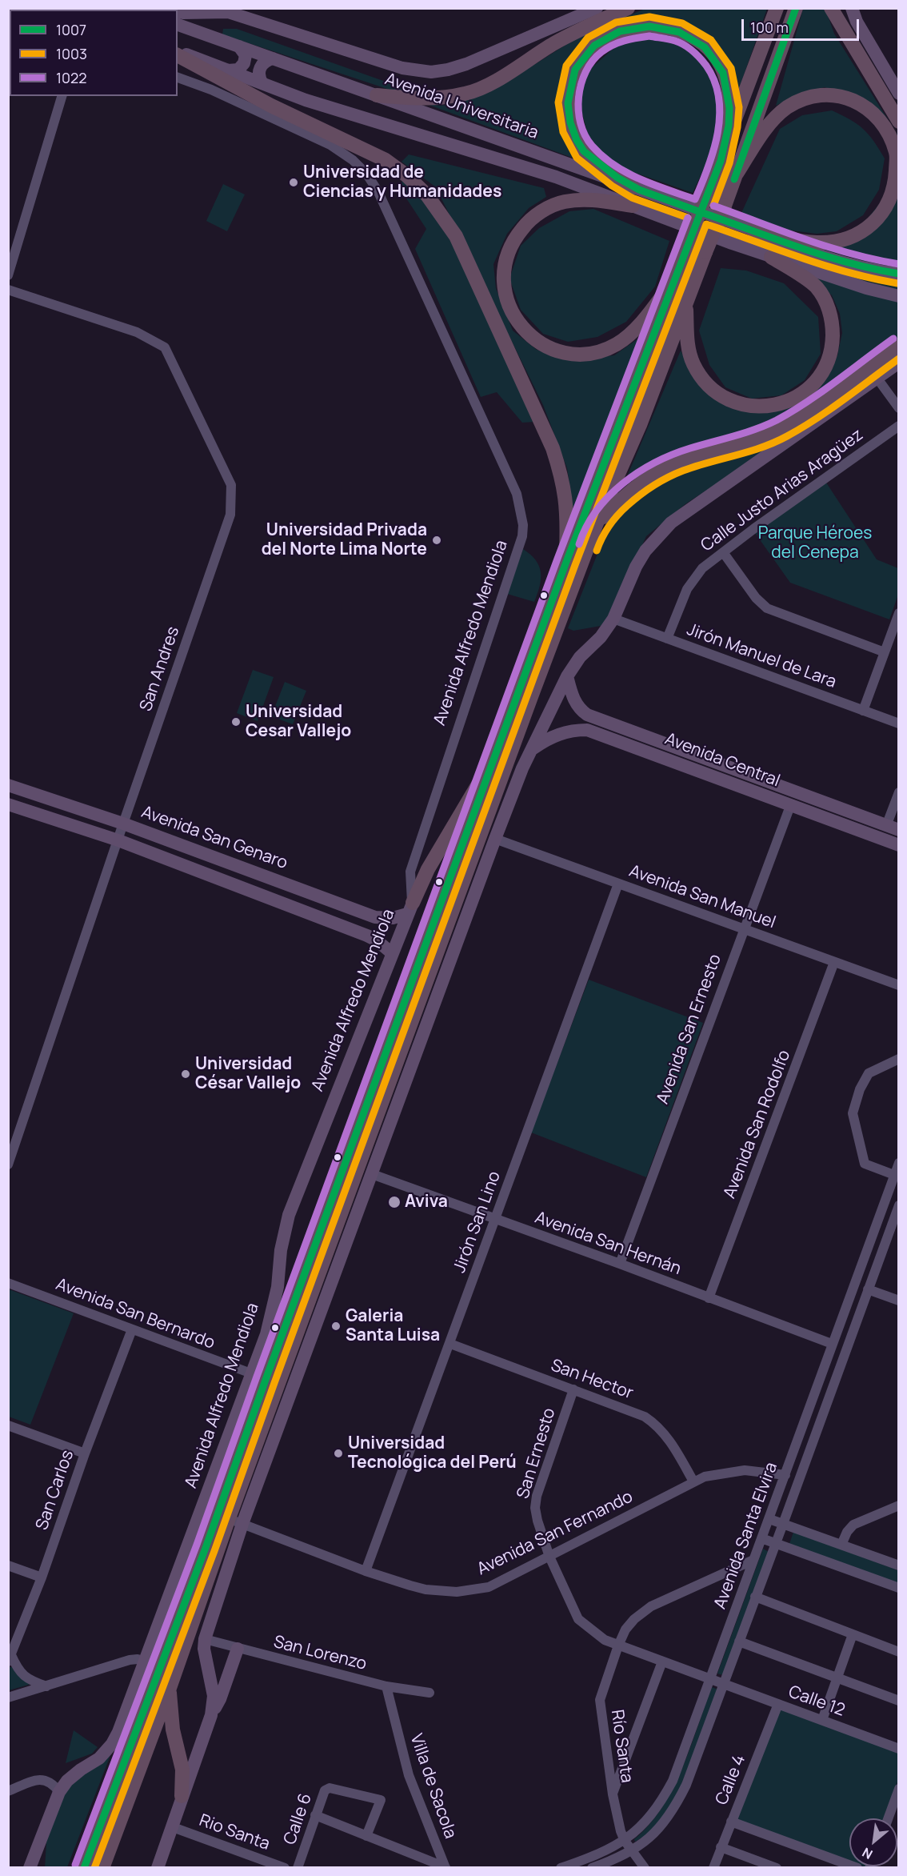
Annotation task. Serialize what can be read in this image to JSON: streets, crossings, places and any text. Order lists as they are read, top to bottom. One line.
{"streets":{"main road":["Avenida Universitaria","Avenida Alfredo Mendiola","Avenida Central","Avenida San Genaro"],"street":["Calle Justo Arias Aragüez","Jirón Manuel de Lara","San Andres","Avenida San Manuel","Avenida San Ernesto","Avenida San Rodolfo","Jirón San Lino","Avenida San Hernán","Avenida San Bernardo","San Hector","San Ernesto","San Carlos","Avenida San Fernando","Avenida Santa Elvira","San Lorenzo","Calle 12","Río Santa","Calle 4","Villa de Sacola","Calle 6","Rio Santa"]},"crossings":[["Calle Justo Arias Aragüez","Jirón Manuel de Lara"],["Avenida Alfredo Mendiola","Avenida San Genaro"],["Avenida Alfredo Mendiola","Avenida San Bernardo"],["San Andres","Avenida San Genaro"],["Avenida Central","Avenida San Ernesto"],["Avenida San Manuel","Avenida San Ernesto"],["Avenida San Manuel","Avenida San Rodolfo"],["Avenida San Manuel","Jirón San Lino"],["Avenida San Ernesto","Avenida San Hernán"],["Avenida San Rodolfo","Avenida San Hernán"],["Jirón San Lino","Avenida San Hernán"],["Jirón San Lino","San Hector"],["Jirón San Lino","Avenida San Fernando"],["Avenida San Hernán","Avenida Santa Elvira"],["Avenida San Bernardo","San Carlos"],["San Hector","San Ernesto"],["San Hector","Avenida San Fernando"],["San Ernesto","Avenida San Fernando"],["San Ernesto","Río Santa"],["Avenida San Fernando","Avenida Santa Elvira"],["Avenida Santa Elvira","Calle 12"],["Avenida Santa Elvira","Río Santa"],["San Lorenzo","Villa de Sacola"],["Calle 12","Calle 4"]],"parks":["Parque Héroes del Cenepa"],"places":["Universidad de Ciencias y Humanidades","Universidad Privada del Norte Lima Norte","Universidad Cesar Vallejo","Universidad César Vallejo","Aviva","Galeria Santa Luisa","Universidad Tecnológica del Perú"],"lines":["transit line 1007","transit line 1003","transit line 1022"],"legend":["1007","1003","1022"],"scale_bar":"100 m","north":"bottom left"}
